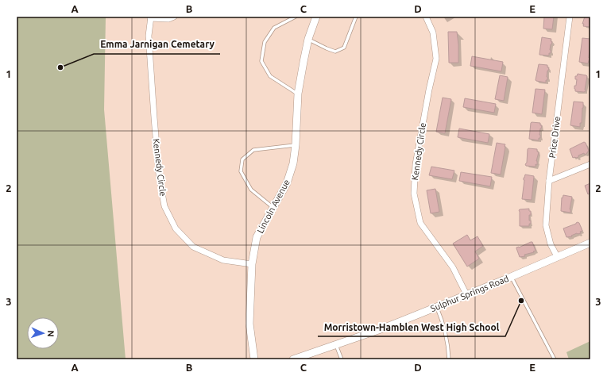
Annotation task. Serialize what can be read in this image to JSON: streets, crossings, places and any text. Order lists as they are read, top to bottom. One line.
{"streets":{"street":["Price Drive","Kennedy Circle","Lincoln Avenue","Sulphur Springs Road"]},"crossings":[["Price Drive","Sulphur Springs Road"],["Kennedy Circle","Lincoln Avenue"],["Kennedy Circle","Sulphur Springs Road"]],"places":["Emma Jarnigan Cemetary","Morristown-Hamblen West High School"],"north":"right","grid":{"columns":["A","B","C","D","E"],"rows":["1","2","3"]}}
